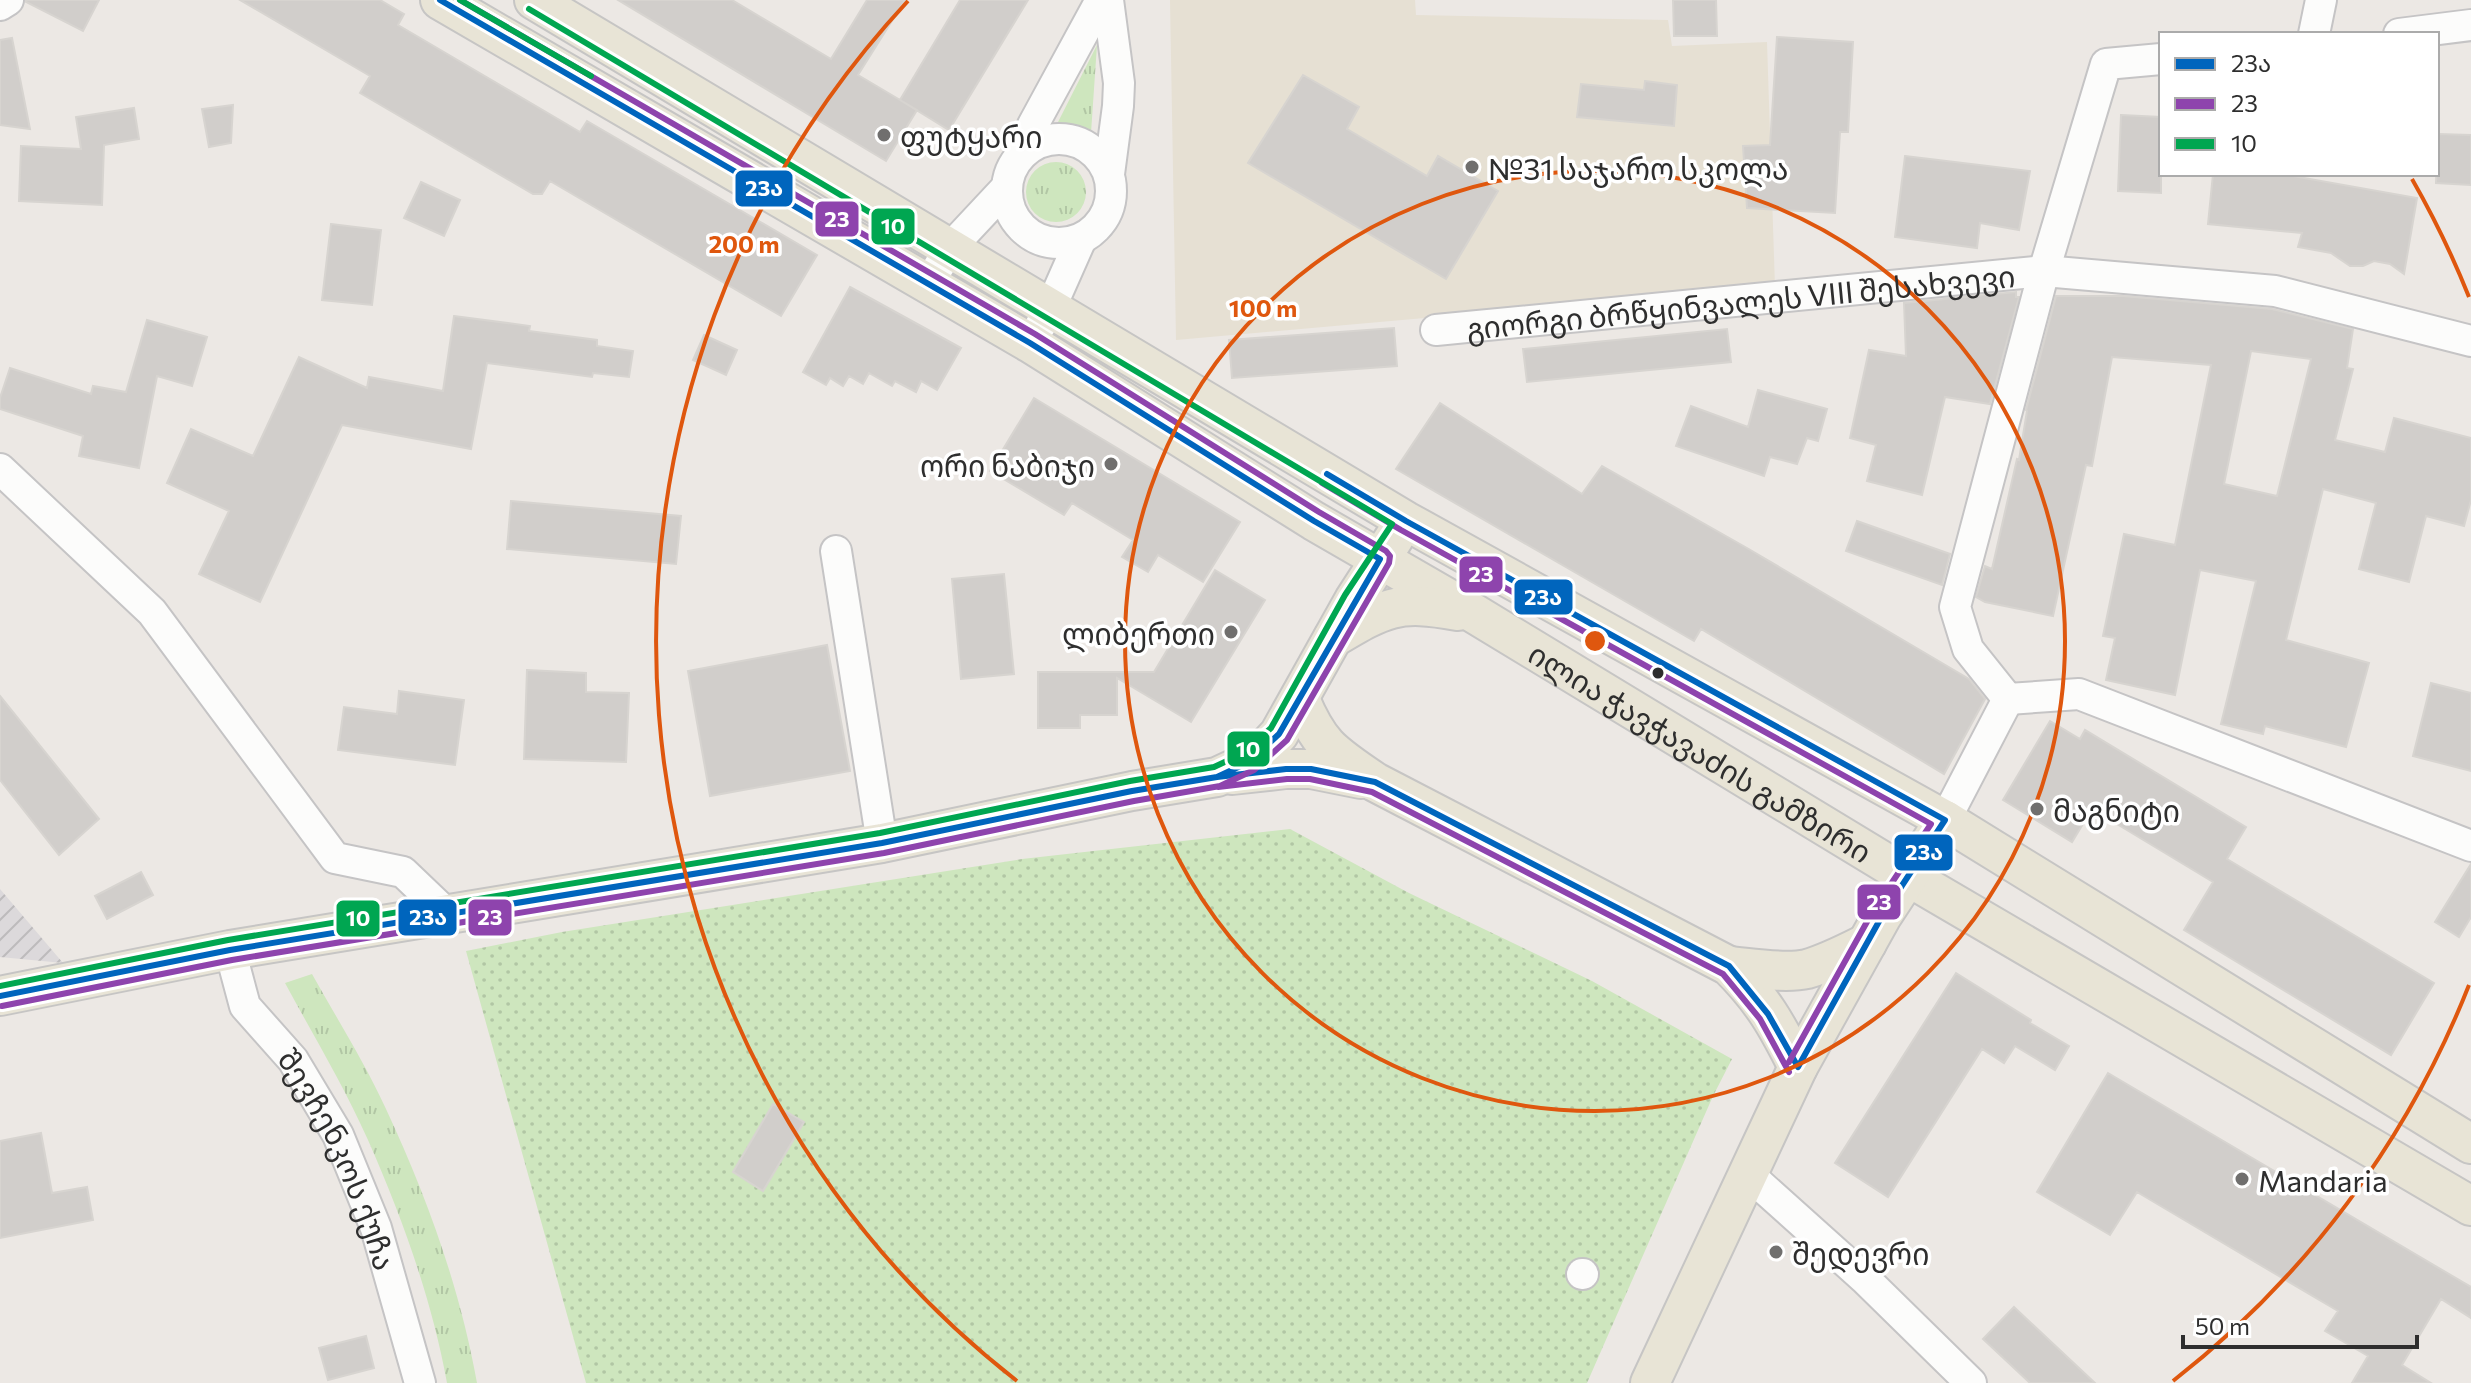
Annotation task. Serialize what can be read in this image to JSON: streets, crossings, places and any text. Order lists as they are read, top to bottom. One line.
{"streets":{"main road":["ილია ჭავჭავაძის გამზირი"],"street":["გიორგი ბრწყინვალეს VIII შესახვევი","შევჩენკოს ქუჩა"]},"places":["ფუტყარი","№31 საჯარო სკოლა","ორი ნაბიჯი","ლიბერთი","მაგნიტი","Mandaria","შედევრი"],"lines":["transit line 23ა","transit line 23","transit line 10"],"legend":["23ა","23","10"],"scale_bar":"50 m","rings":["200 m","100 m"]}
